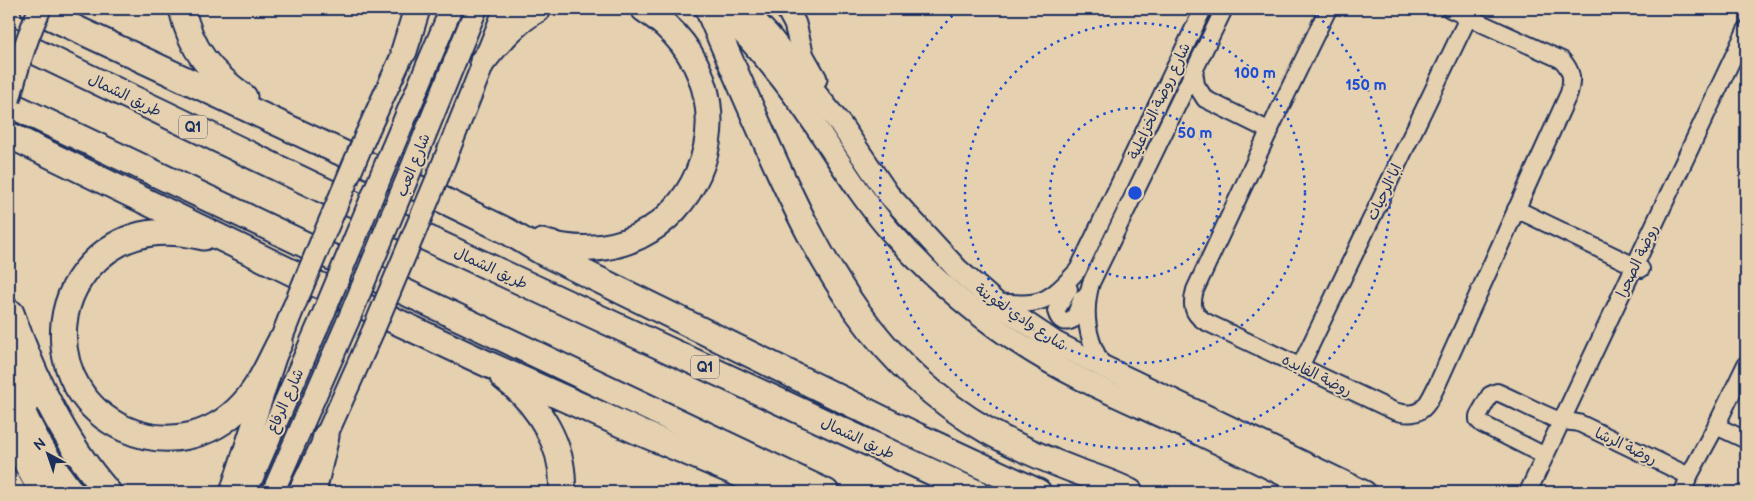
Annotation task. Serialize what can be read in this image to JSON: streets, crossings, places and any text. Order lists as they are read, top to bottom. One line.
{"streets":{"highway":["طريق الشمال","Q1"],"main road":["شارع العب","شارع وادي لعوينة","شارع الرفاع"],"street":["شارع روضة الخزاعلية","ابا الرحيات","روضة الصحرا","روضة الفايده","روضة الرشا"]},"crossings":[["شارع روضة الخزاعلية","شارع وادي لعوينة"],["شارع العب","شارع الرفاع"],["ابا الرحيات","روضة الفايده"],["روضة الصحرا","روضة الرشا"]],"north":"top left","rings":["100 m","150 m","50 m"]}
